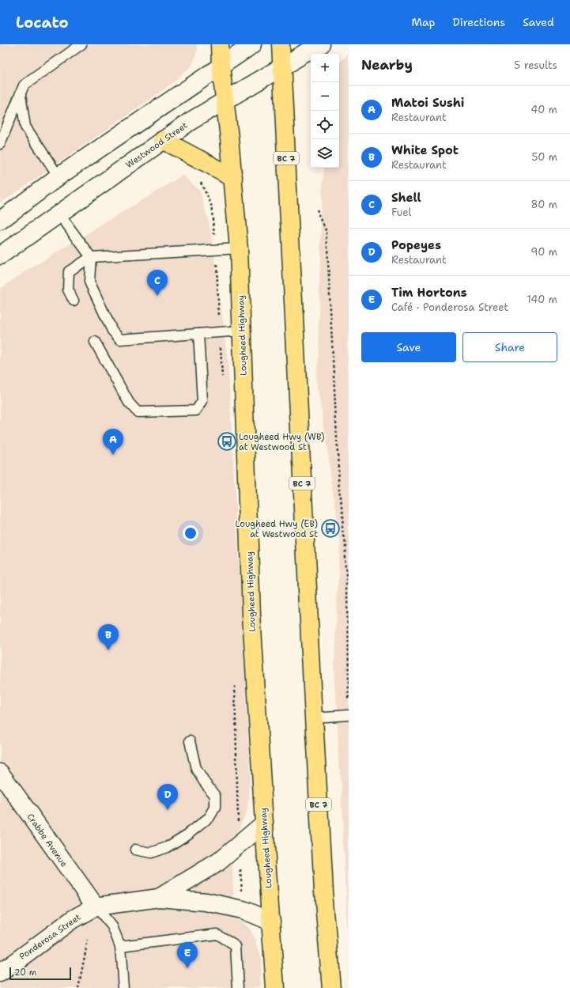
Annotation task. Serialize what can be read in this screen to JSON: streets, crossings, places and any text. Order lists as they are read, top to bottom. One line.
{"streets":{"main road":["Westwood Street","BC 7","Lougheed Highway","Crabbe Avenue","Ponderosa Street"]},"crossings":[["Westwood Street","BC 7"],["Westwood Street","Lougheed Highway"],["Lougheed Highway","Ponderosa Street"],["Crabbe Avenue","Ponderosa Street"]],"places":{"bus stop":["Lougheed Hwy (WB) at Westwood St","Lougheed Hwy (EB) at Westwood St"]},"scale_bar":"20 m","page":{"header":"Locato","nav":["Map","Directions","Saved"],"heading":["Nearby","5 results"],"map_buttons":["+","−"],"list":[{"mark":"A","name":"Matoi Sushi","note":"Restaurant","value":"40 m"},{"mark":"B","name":"White Spot","note":"Restaurant","value":"50 m"},{"mark":"C","name":"Shell","note":"Fuel","value":"80 m"},{"mark":"D","name":"Popeyes","note":"Restaurant","value":"90 m"},{"mark":"E","name":"Tim Hortons","note":"Café · Ponderosa Street","value":"140 m"}],"pins":["C","A","B","D","E"],"buttons":["Save","Share"],"scale":"20 m"}}
